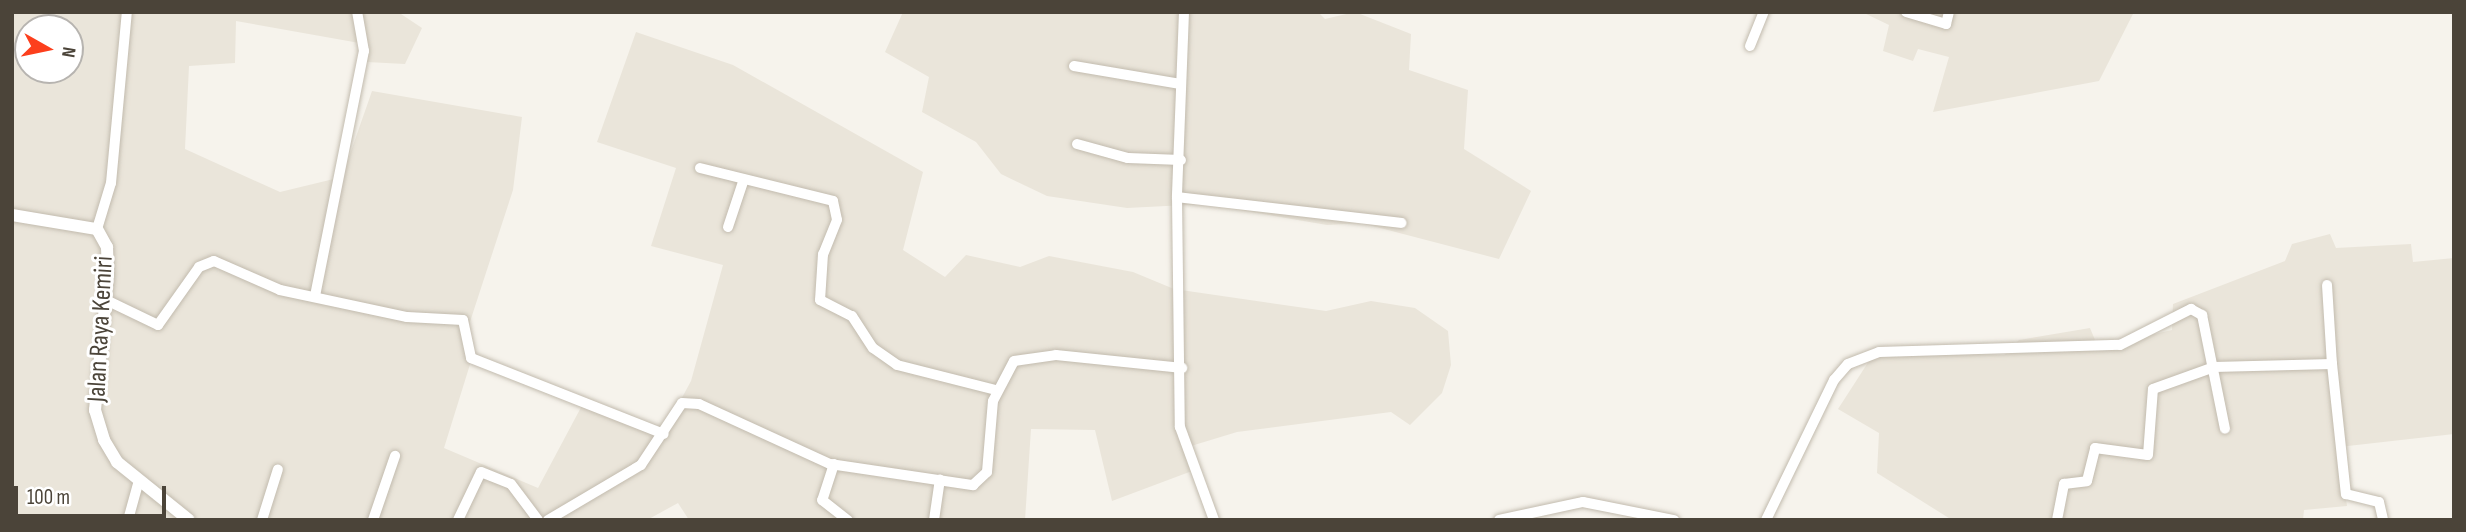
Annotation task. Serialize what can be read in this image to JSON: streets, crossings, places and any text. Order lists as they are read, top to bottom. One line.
{"streets":{"street":["Jalan Raya Kemiri"]},"scale_bar":"100 m","north":"right"}
